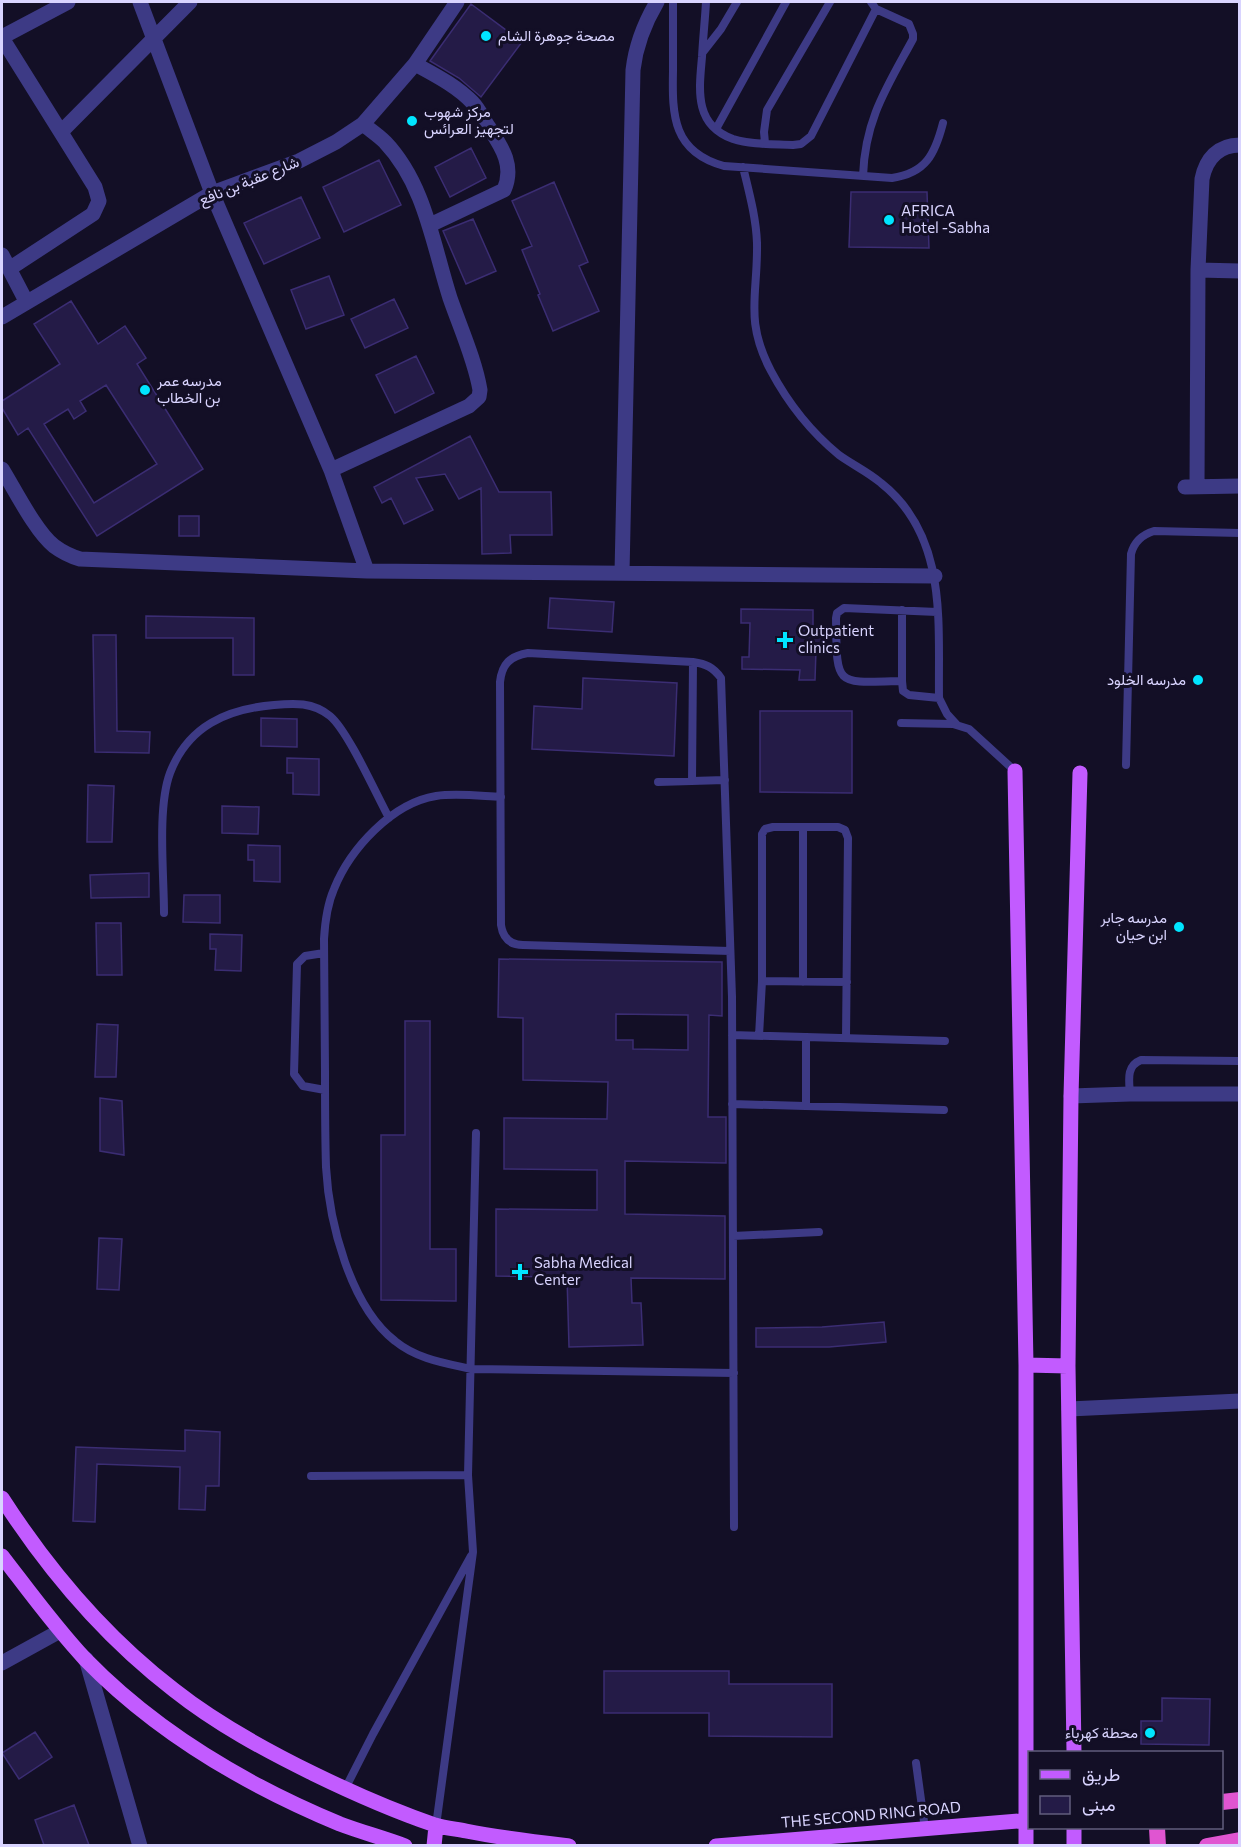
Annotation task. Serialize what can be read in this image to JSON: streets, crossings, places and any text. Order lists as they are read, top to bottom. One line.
{"streets":{"main road":["THE SECOND RING ROAD"],"street":["شارع عقبة بن نافع"]},"places":{"other":["مصحة جوهرة الشام","مركز شهوب لتجهيز العرائس","AFRICA Hotel -Sabha","مدرسه عمر بن الخطاب","مدرسه الخلود","مدرسه جابر ابن حيان","محطة كهرباء"],"health":["Outpatient clinics","Sabha Medical Center"]},"legend":["طريق","مبنى"]}
